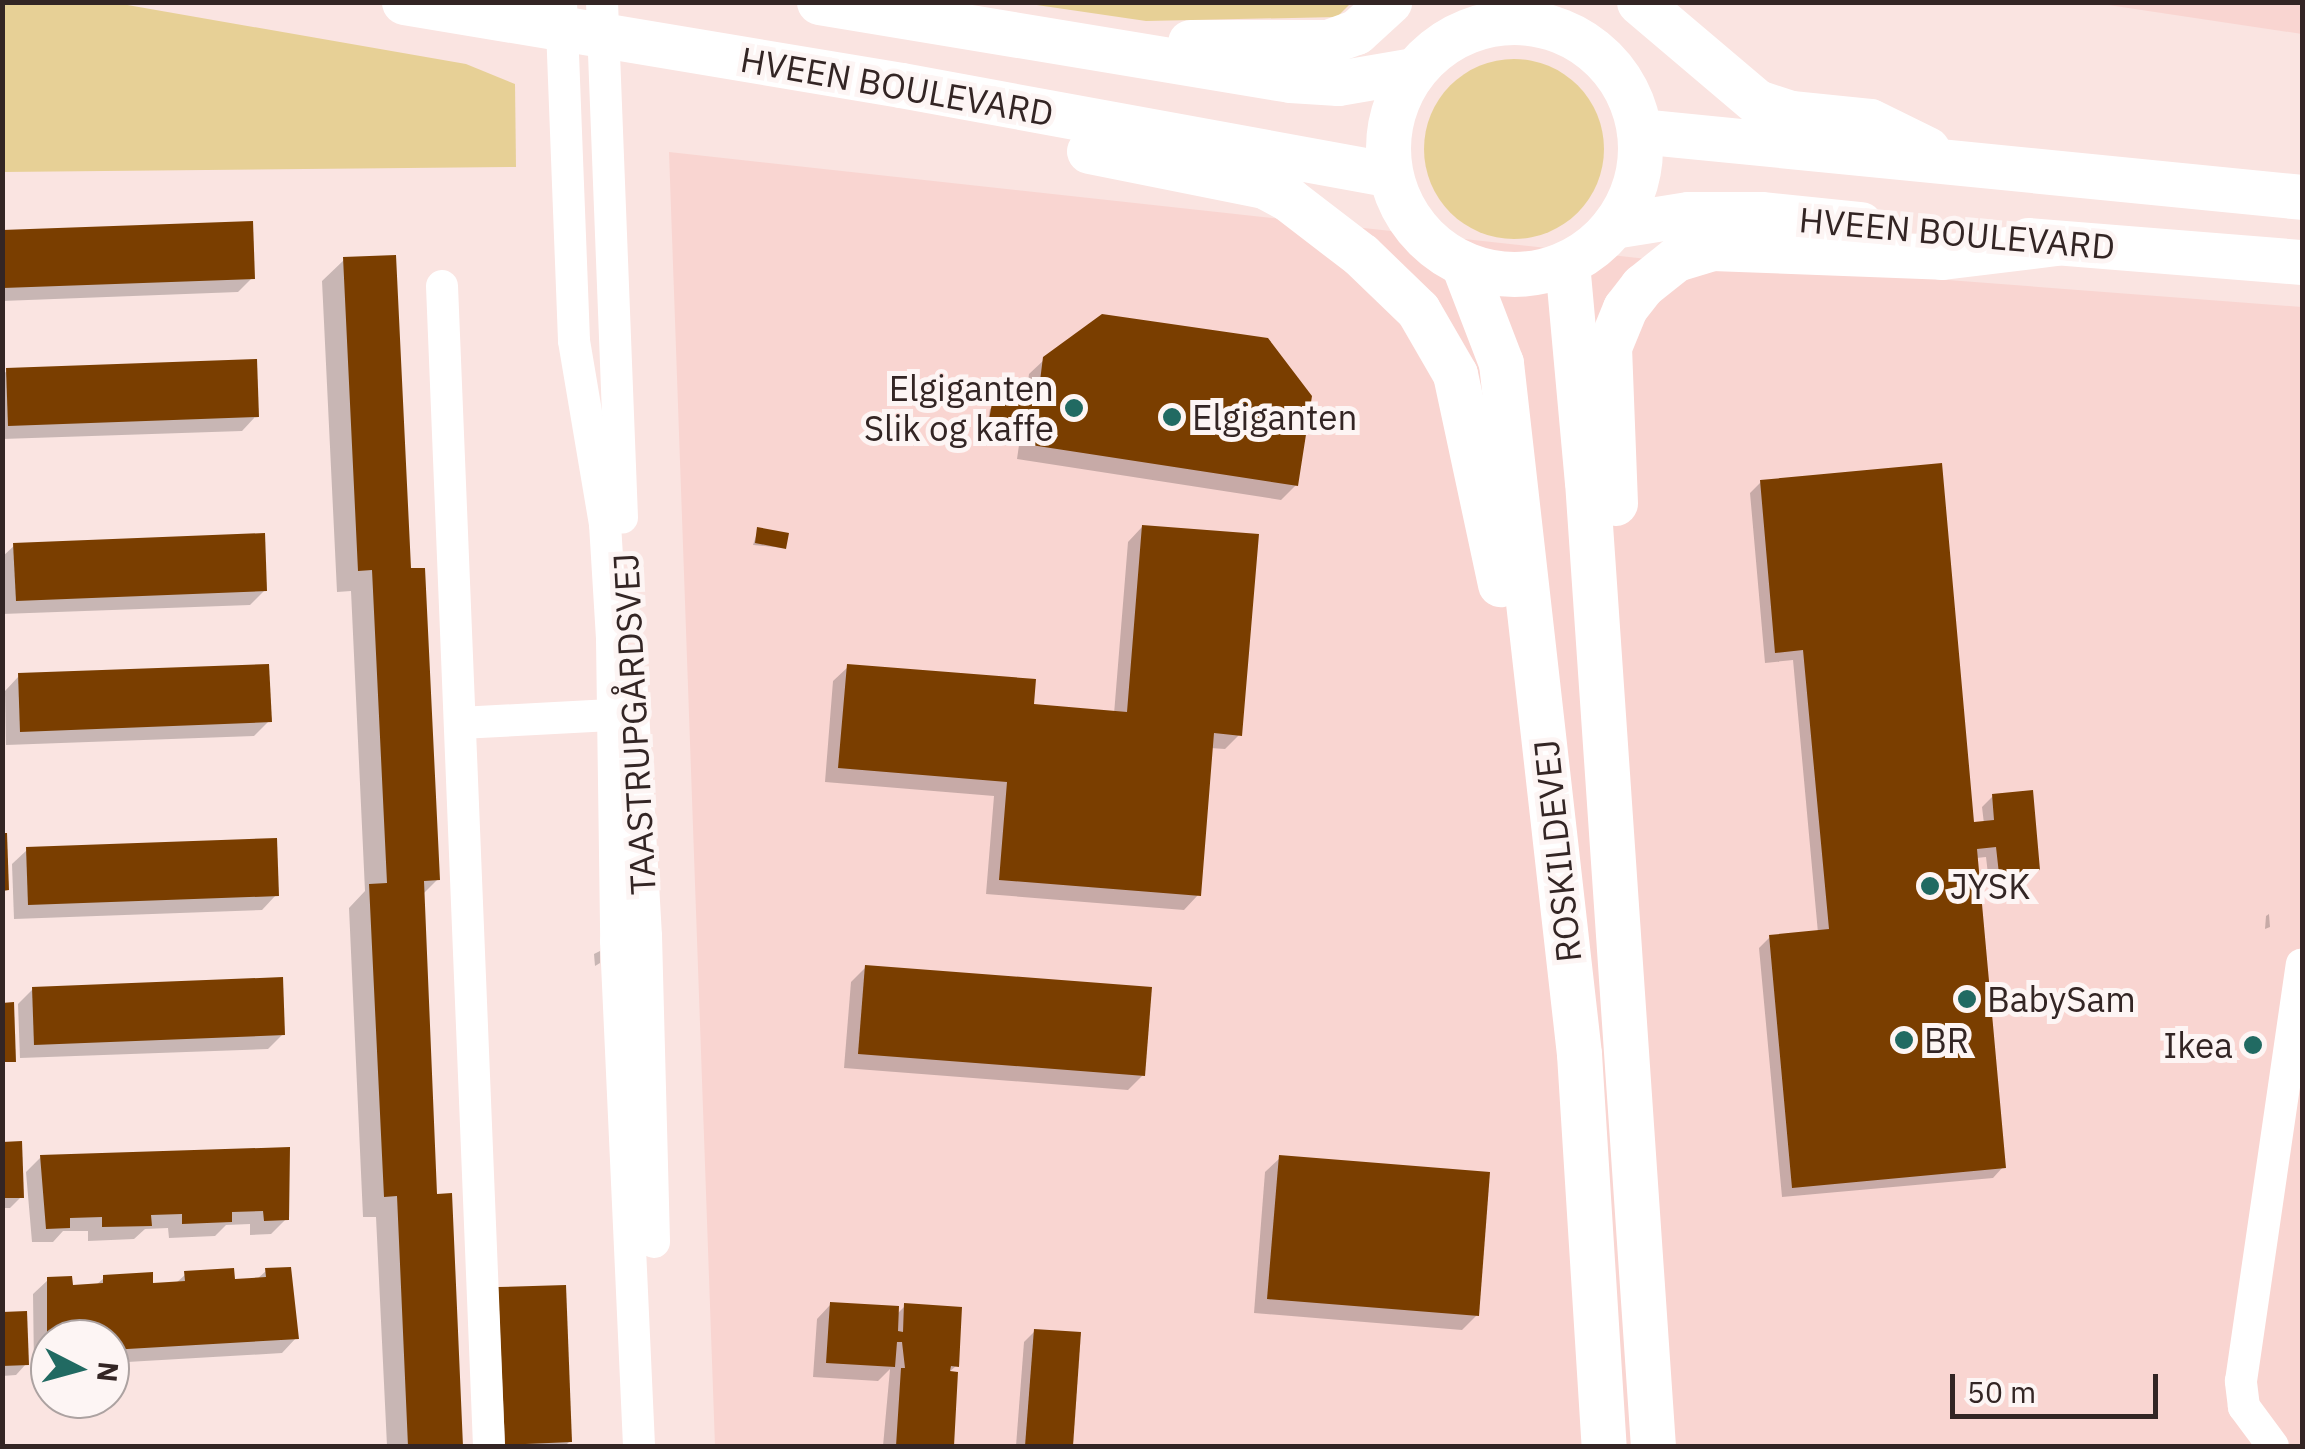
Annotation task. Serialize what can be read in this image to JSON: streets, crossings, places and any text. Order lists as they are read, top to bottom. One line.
{"streets":{"main road":["HVEEN BOULEVARD","ROSKILDEVEJ"],"street":["TAASTRUPGÅRDSVEJ"]},"crossings":[["HVEEN BOULEVARD","TAASTRUPGÅRDSVEJ"],["HVEEN BOULEVARD","ROSKILDEVEJ"]],"places":["Elgiganten Slik og kaffe","Elgiganten","JYSK","BabySam","BR","Ikea"],"scale_bar":"50 m","north":"right"}
